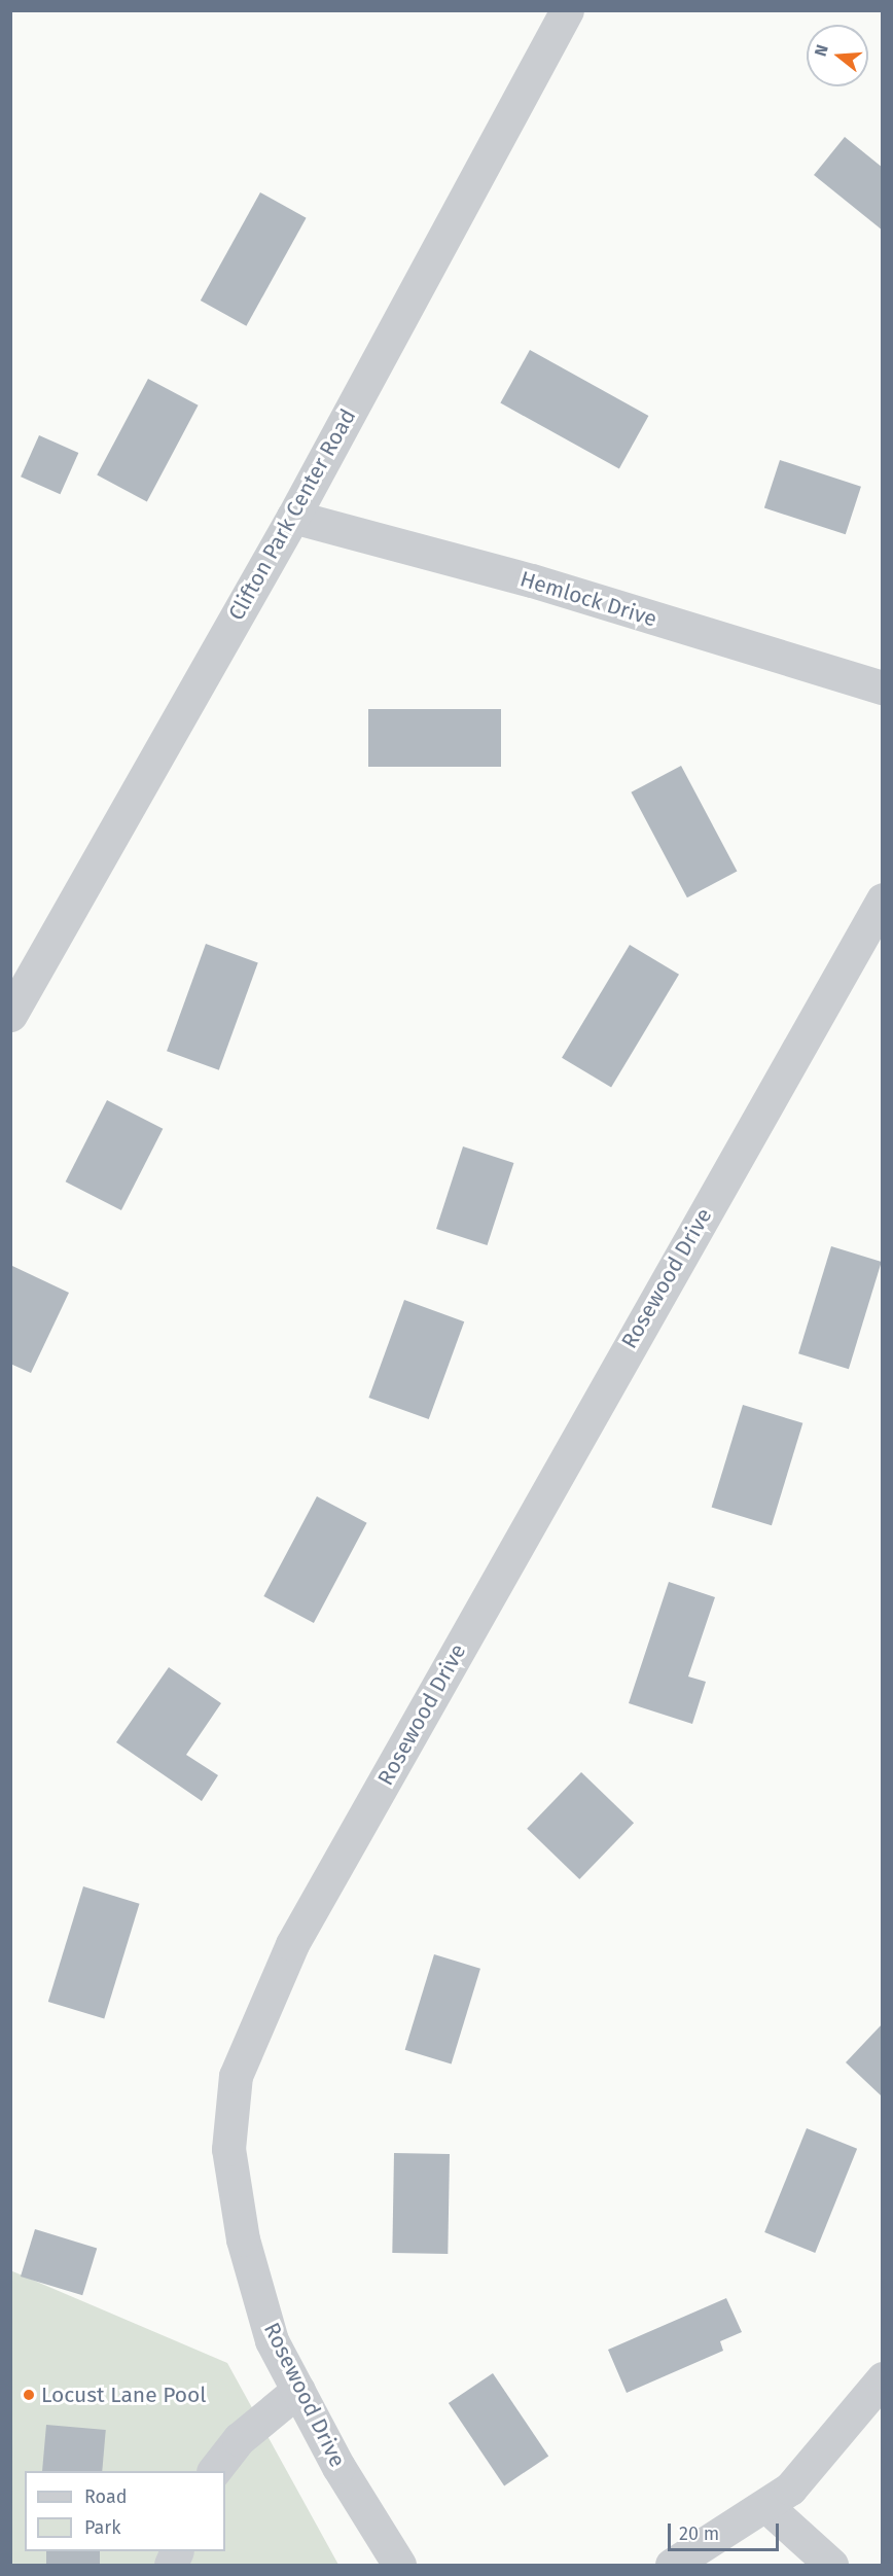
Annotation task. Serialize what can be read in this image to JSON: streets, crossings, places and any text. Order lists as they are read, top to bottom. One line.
{"streets":{"street":["Clifton Park Center Road","Hemlock Drive","Rosewood Drive"]},"crossings":[["Clifton Park Center Road","Hemlock Drive"]],"places":["Locust Lane Pool"],"legend":["Road","Park"],"scale_bar":"20 m","north":"left"}
